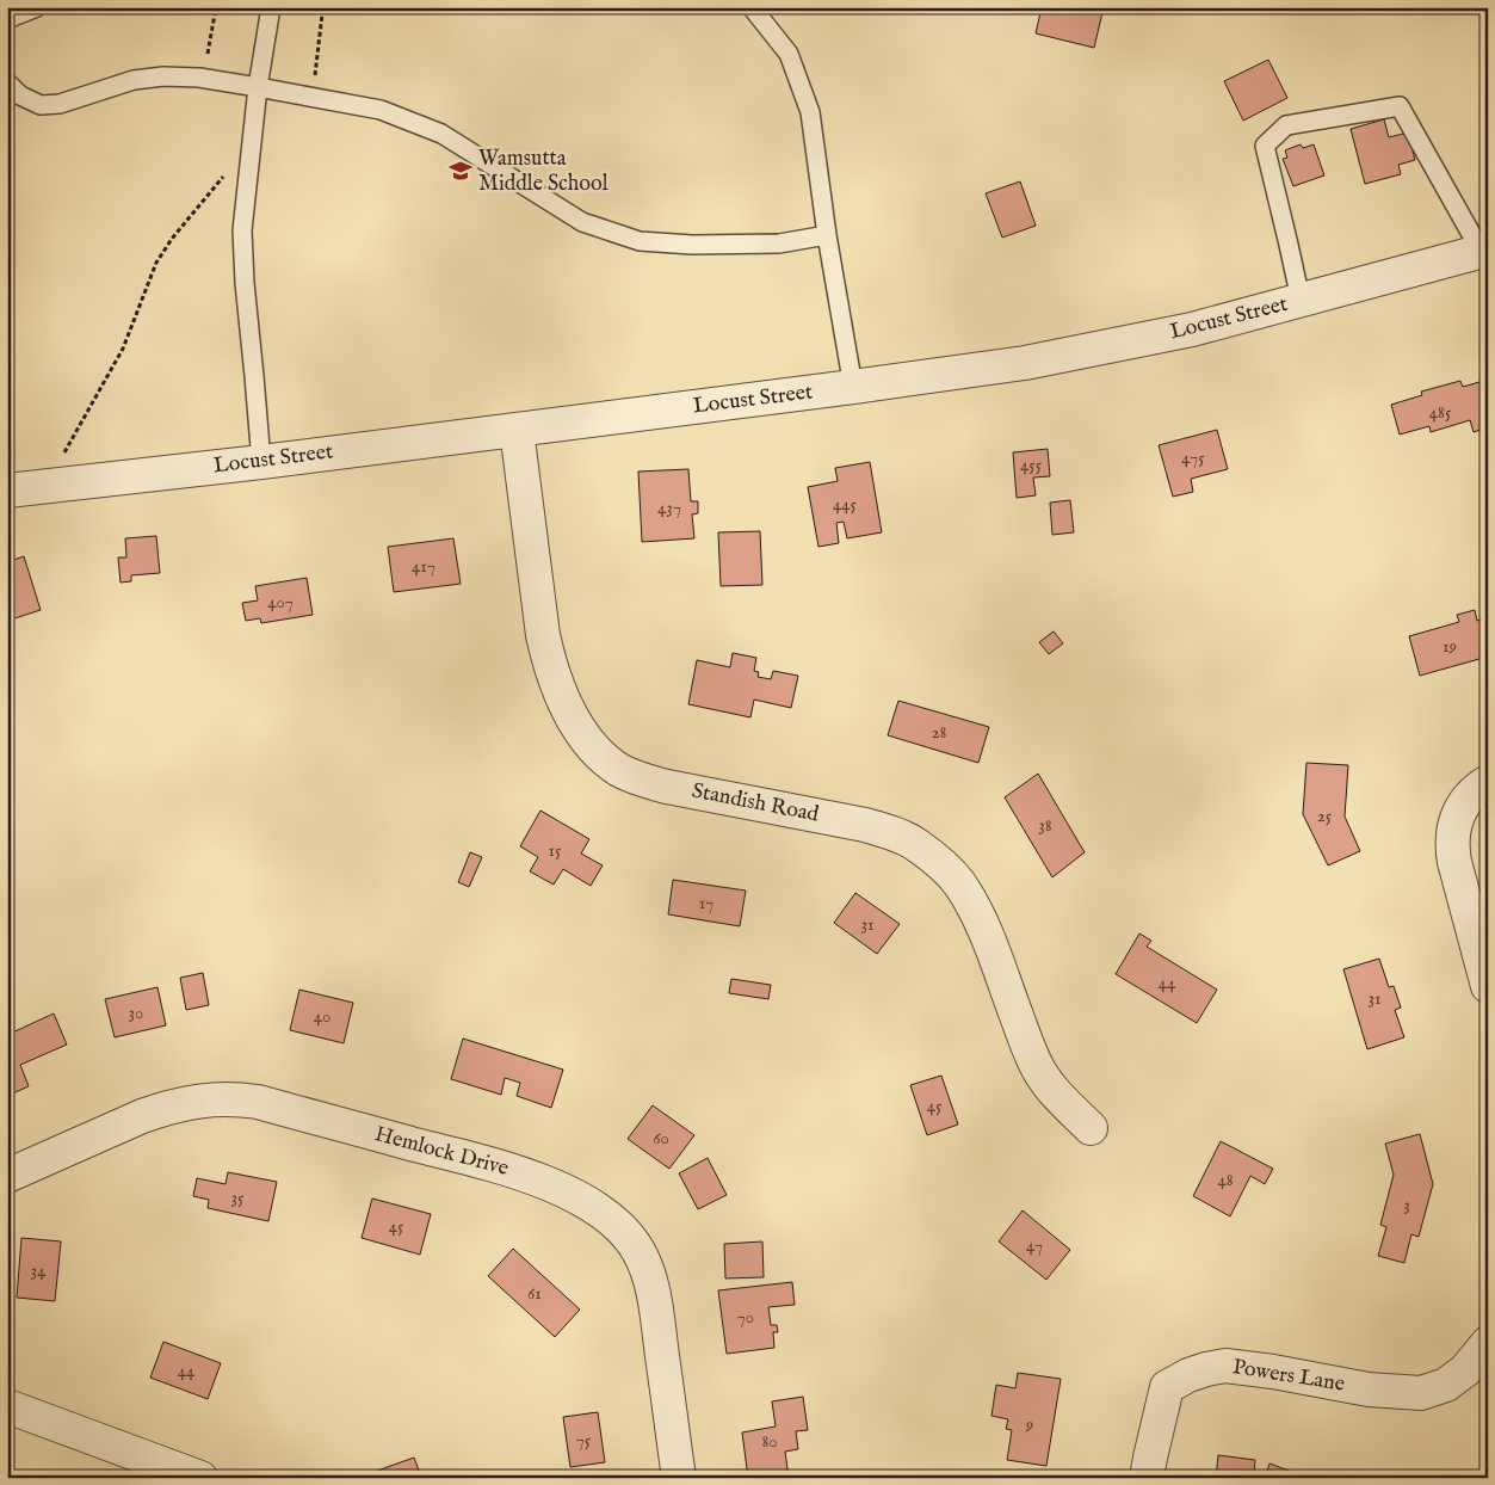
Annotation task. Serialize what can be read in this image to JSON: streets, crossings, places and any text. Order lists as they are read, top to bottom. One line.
{"streets":{"street":["Locust Street","Standish Road","Hemlock Drive","Powers Lane"]},"crossings":[["Locust Street","Standish Road"]],"places":{"school or university":["Wamsutta Middle School"]},"house_numbers":["485","475","455","445","437","417","407","19","28","25","38","15","17","31","44","31","30","40","45","60","48","35","3","45","47","34","61","70","44","9","75","80"]}
